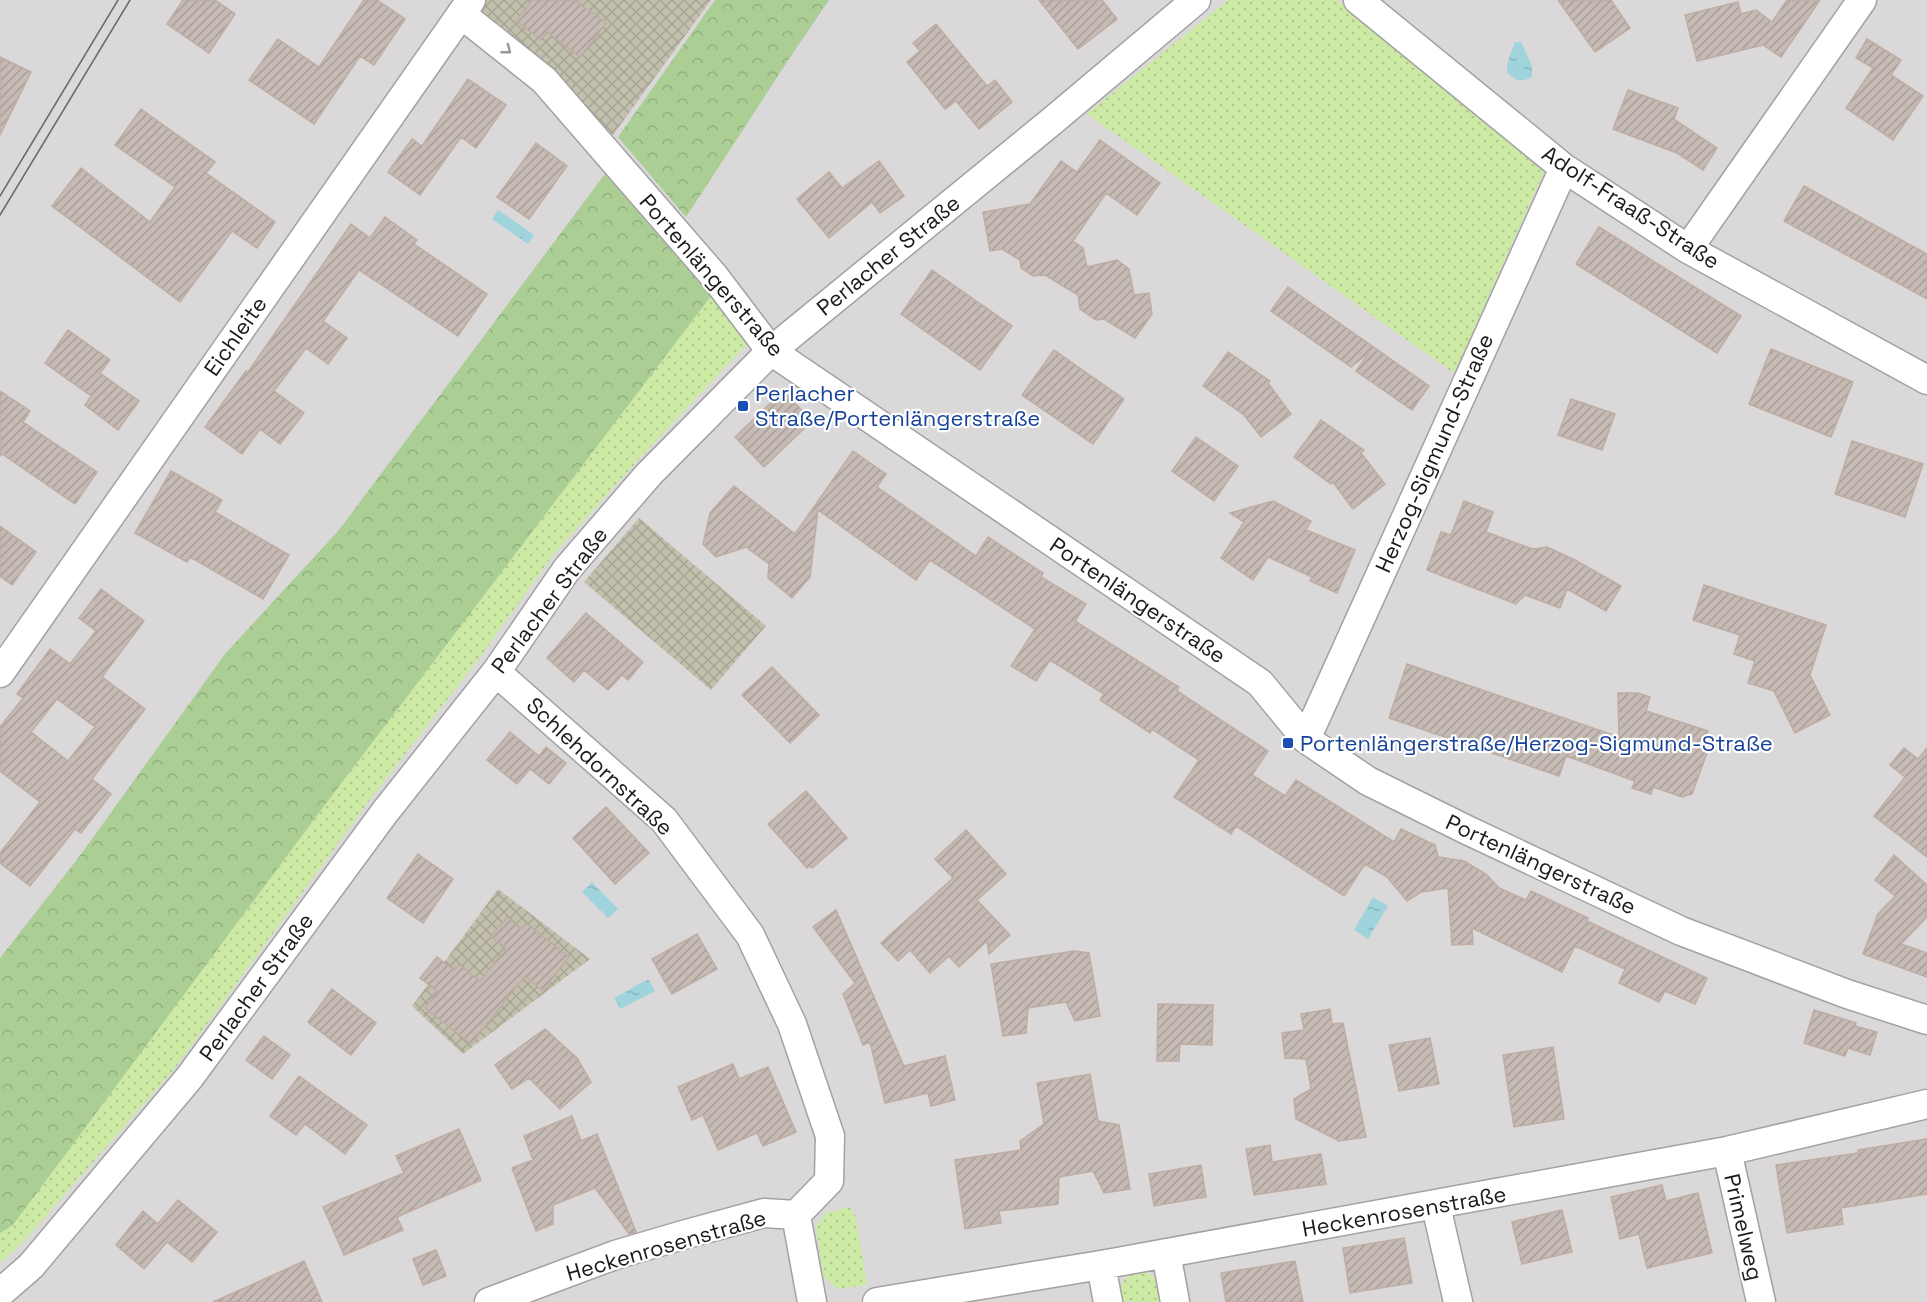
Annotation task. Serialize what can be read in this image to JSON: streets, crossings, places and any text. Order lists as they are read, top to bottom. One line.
{"streets":{"street":["Adolf-Fraaß-Straße","Perlacher Straße","Portenlängerstraße","Eichleite","Herzog-Sigmund-Straße","Schlehdornstraße","Heckenrosenstraße","Primelweg"]},"crossings":[["Adolf-Fraaß-Straße","Herzog-Sigmund-Straße"],["Perlacher Straße","Portenlängerstraße"],["Perlacher Straße","Schlehdornstraße"],["Portenlängerstraße","Eichleite"],["Portenlängerstraße","Herzog-Sigmund-Straße"],["Schlehdornstraße","Heckenrosenstraße"],["Heckenrosenstraße","Primelweg"]],"places":{"transit":["Perlacher Straße/Portenlängerstraße","Portenlängerstraße/Herzog-Sigmund-Straße"]}}
